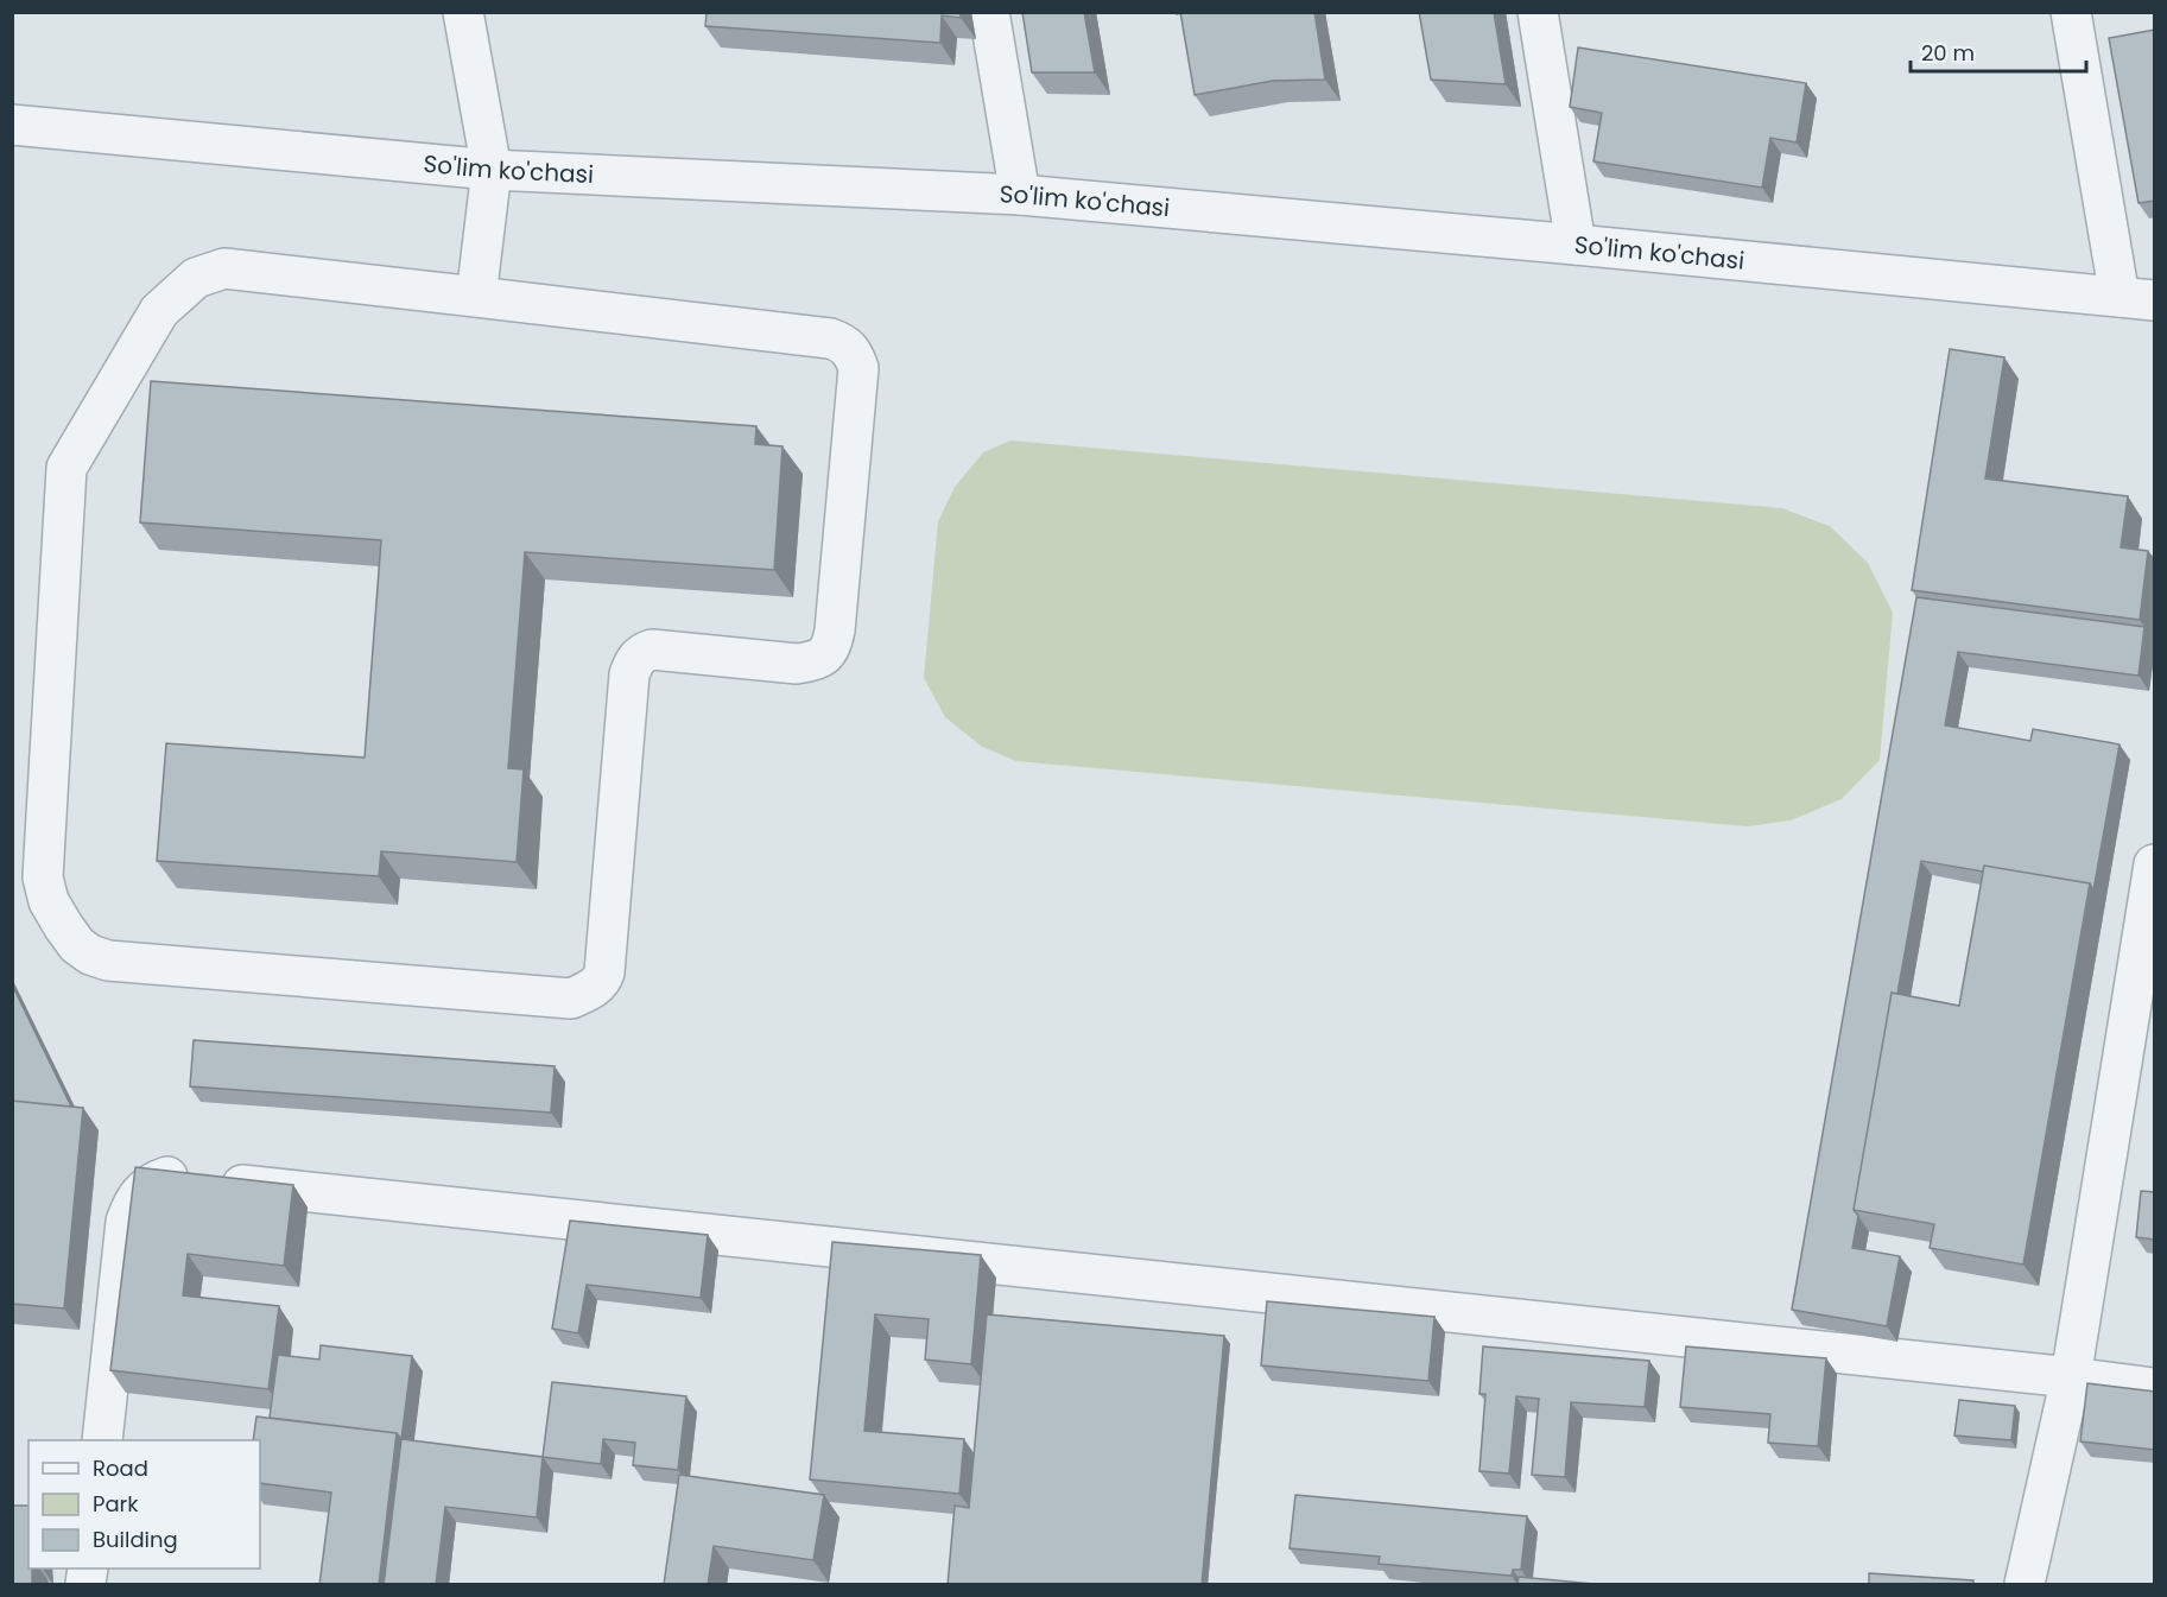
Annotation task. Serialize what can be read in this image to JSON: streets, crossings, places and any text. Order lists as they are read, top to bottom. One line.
{"streets":{"street":["So'lim ko'chasi"]},"legend":["Road","Park","Building"],"scale_bar":"20 m"}
